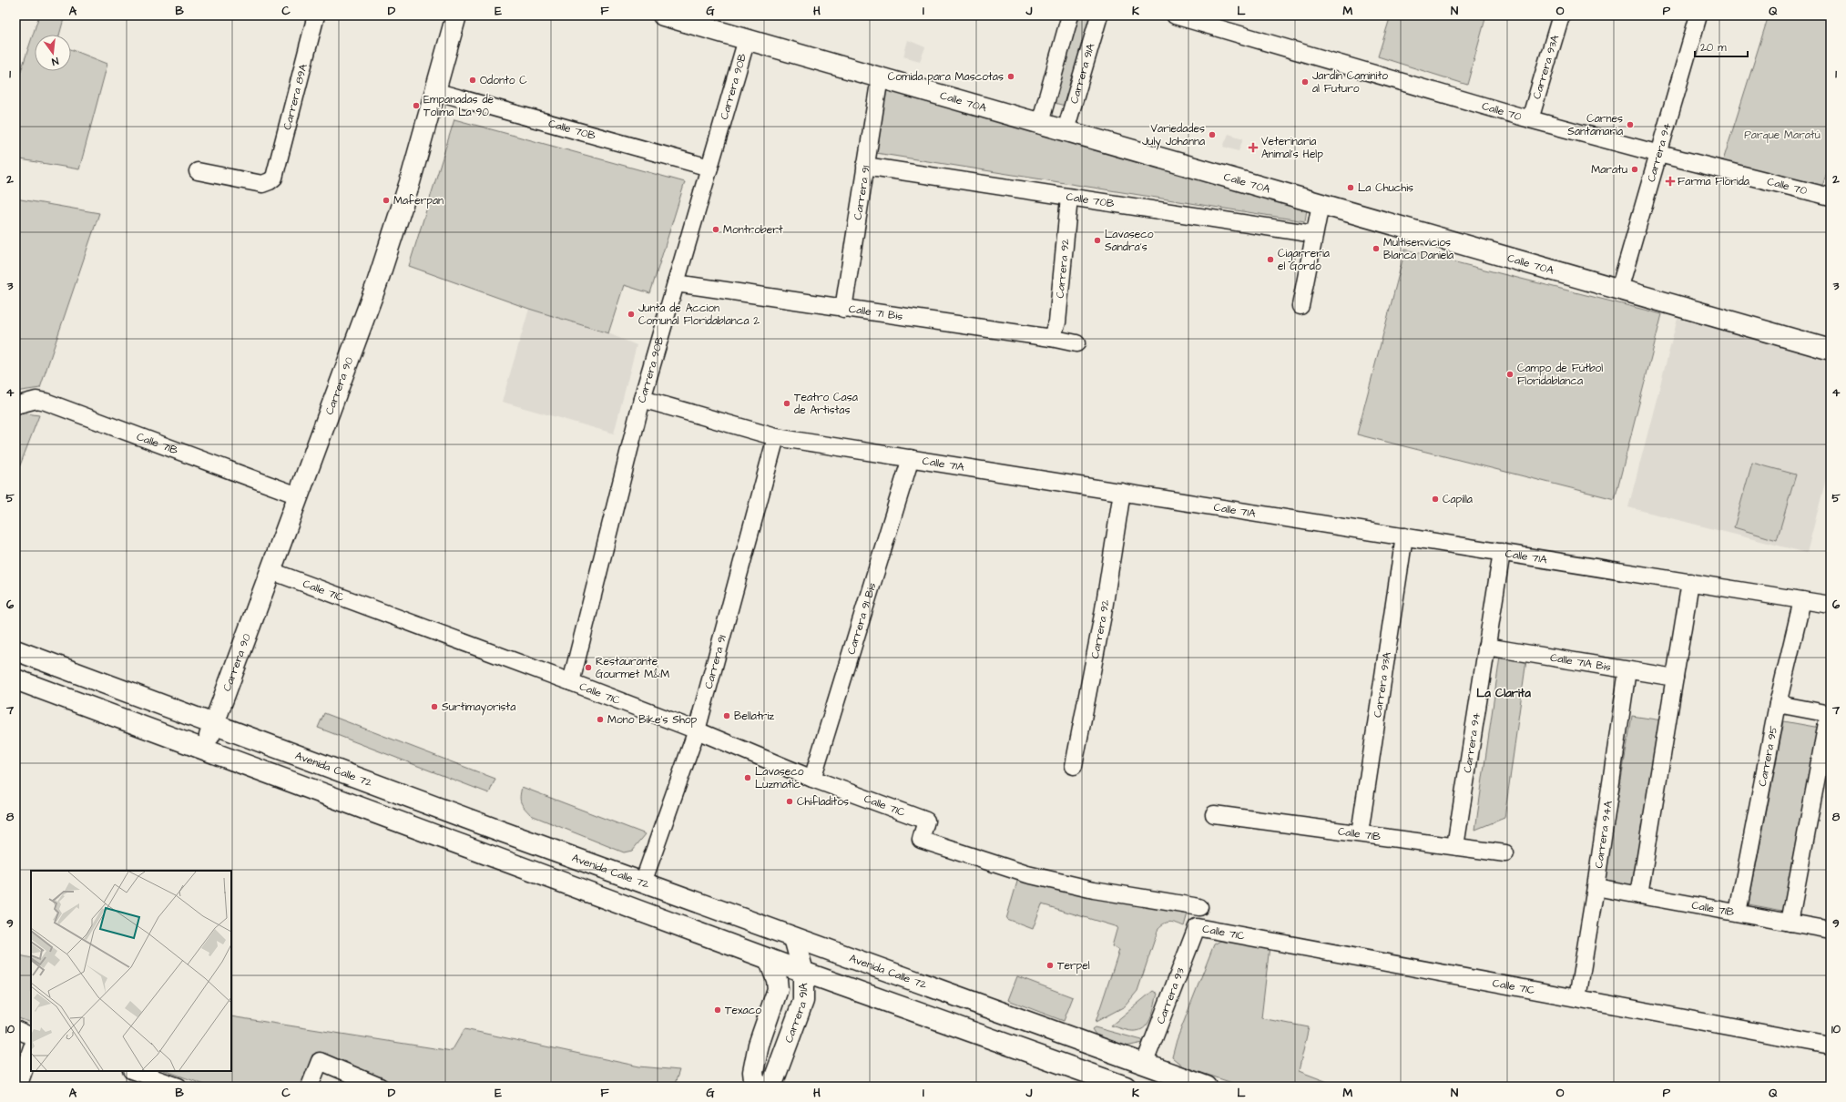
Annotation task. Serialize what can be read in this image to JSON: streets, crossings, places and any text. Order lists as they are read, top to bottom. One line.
{"streets":{"main road":["Carrera 91A","Calle 70A","Carrera 90","Avenida Calle 72"],"street":["Carrera 93A","Carrera 90B","Carrera 89A","Calle 70","Calle 70B","Carrera 94","Carrera 91","Carrera 92","Calle 71 Bis","Calle 71B","Calle 71A","Calle 71C","Carrera 91 Bis","Calle 71A Bis","Carrera 95","Carrera 94A","Carrera 93"]},"crossings":[["Carrera 93A","Calle 70"],["Carrera 93A","Calle 71B"],["Carrera 93A","Calle 71A"],["Carrera 91A","Calle 70A"],["Carrera 91A","Avenida Calle 72"],["Carrera 90B","Calle 70A"],["Carrera 90B","Calle 70B"],["Carrera 90B","Calle 71 Bis"],["Carrera 90B","Calle 71A"],["Carrera 90B","Calle 71C"],["Calle 70A","Carrera 94"],["Calle 70A","Carrera 91"],["Calle 70","Carrera 94"],["Calle 70B","Carrera 91"],["Calle 70B","Carrera 92"],["Calle 70B","Carrera 90"],["Carrera 94","Calle 71B"],["Carrera 94","Calle 71A"],["Carrera 94","Calle 71A Bis"],["Carrera 91","Calle 71 Bis"],["Carrera 91","Calle 71A"],["Carrera 91","Calle 71C"],["Carrera 91","Avenida Calle 72"],["Carrera 92","Calle 71 Bis"],["Carrera 92","Calle 71A"],["Carrera 90","Calle 71B"],["Carrera 90","Calle 71C"],["Carrera 90","Avenida Calle 72"],["Calle 71B","Carrera 95"],["Calle 71B","Carrera 94A"],["Calle 71A","Carrera 91 Bis"],["Calle 71A","Carrera 95"],["Calle 71C","Carrera 91 Bis"],["Calle 71C","Carrera 94A"],["Calle 71C","Carrera 93"],["Calle 71A Bis","Carrera 94A"],["Avenida Calle 72","Carrera 93"]],"districts":["La Clarita"],"parks":["Parque Maratú"],"places":{"other":["Comida para Mascotas","Odonto C","Jardin Caminito al Futuro","Empanadas de Tolima La 90","Carnes Santamaria","Variedades July Johanna","Maratu","La Chuchis","Maferpan","Montrobert","Lavaseco Sandra's","Multiservicios Blanca Daniela","Cigarreria el Gordo","Junta de Accion Comunal Floridablanca 2","Campo de Fútbol Floridablanca","Teatro Casa de Artistas","Capilla","Restaurante Gourmet M&M","Surtimayorista","Bellatriz","Mono Bike's Shop","Lavaseco Luzmatic","Chifladitos","Terpel","Texaco"],"health":["Veterinaria Animal's Help","Farma Florida"]},"scale_bar":"20 m","north":"bottom","grid":{"columns":["A","B","C","D","E","F","G","H","I","J","K","L","M","N","O","P","Q"],"rows":["1","2","3","4","5","6","7","8","9","10"]}}
